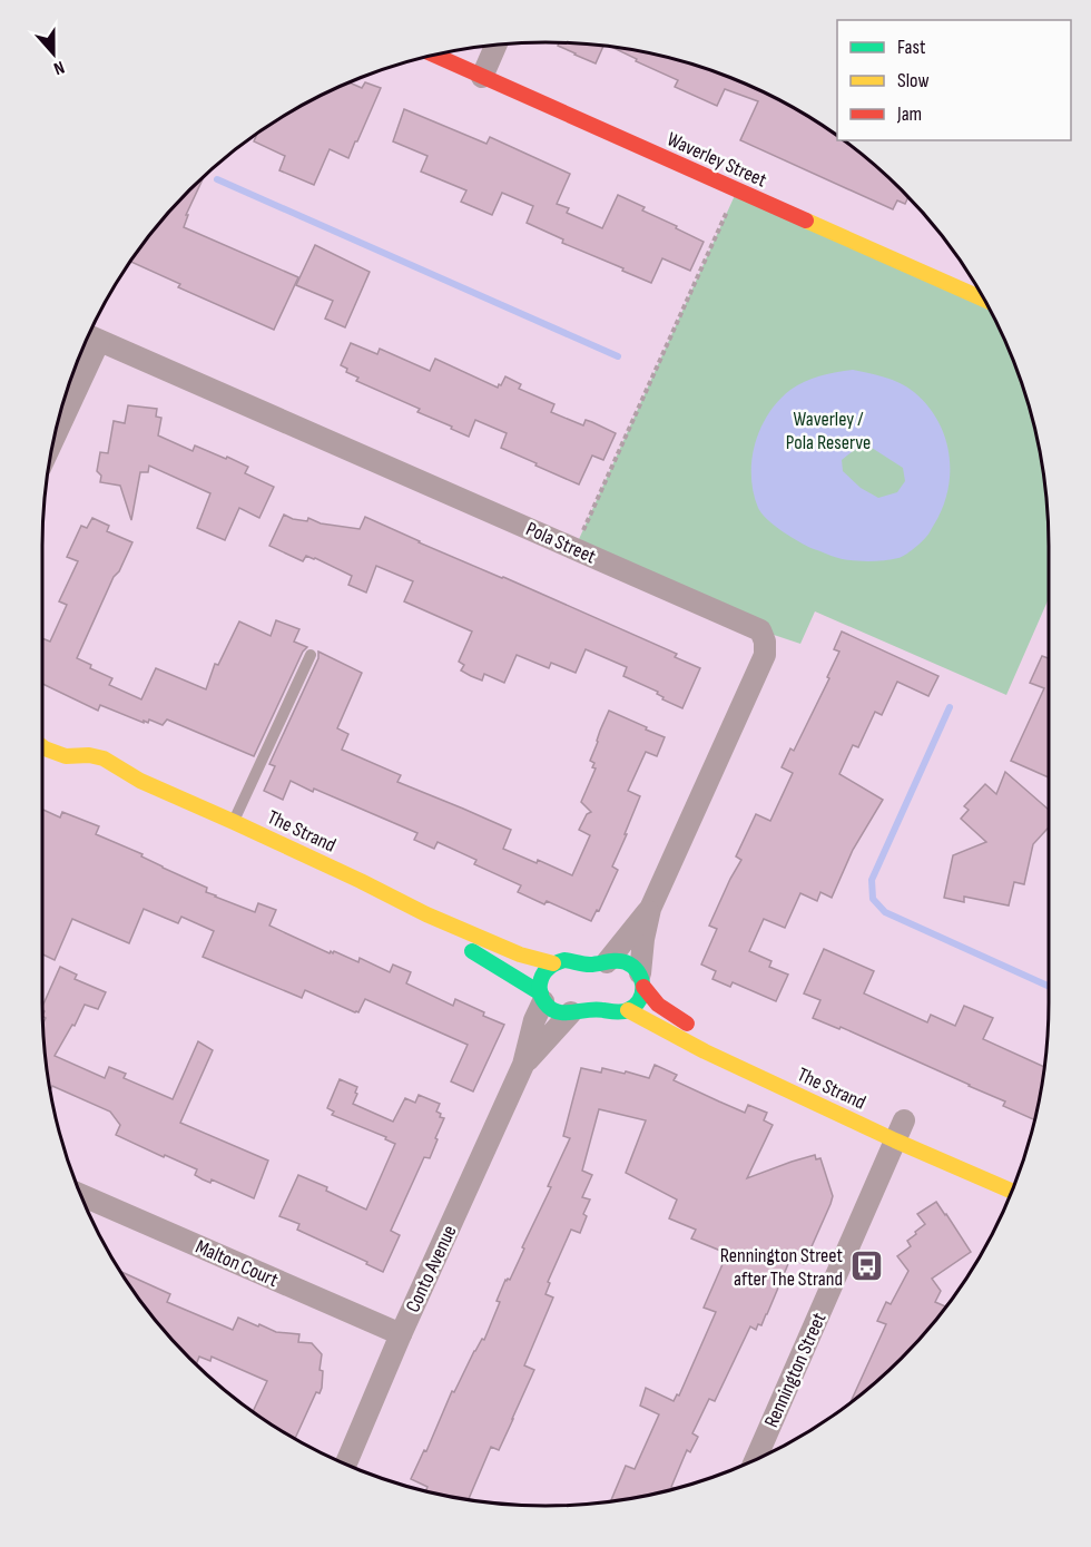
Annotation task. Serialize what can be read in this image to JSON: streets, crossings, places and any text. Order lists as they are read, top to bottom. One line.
{"streets":{"street":["Waverley Street","Pola Street","The Strand","Malton Court","Conto Avenue","Rennington Street"]},"crossings":[["Pola Street","The Strand"],["The Strand","Rennington Street"],["Malton Court","Conto Avenue"]],"parks":["Waverley / Pola Reserve"],"places":{"bus stop":["Rennington Street after The Strand"]},"legend":["Fast","Slow","Jam"],"north":"bottom"}
